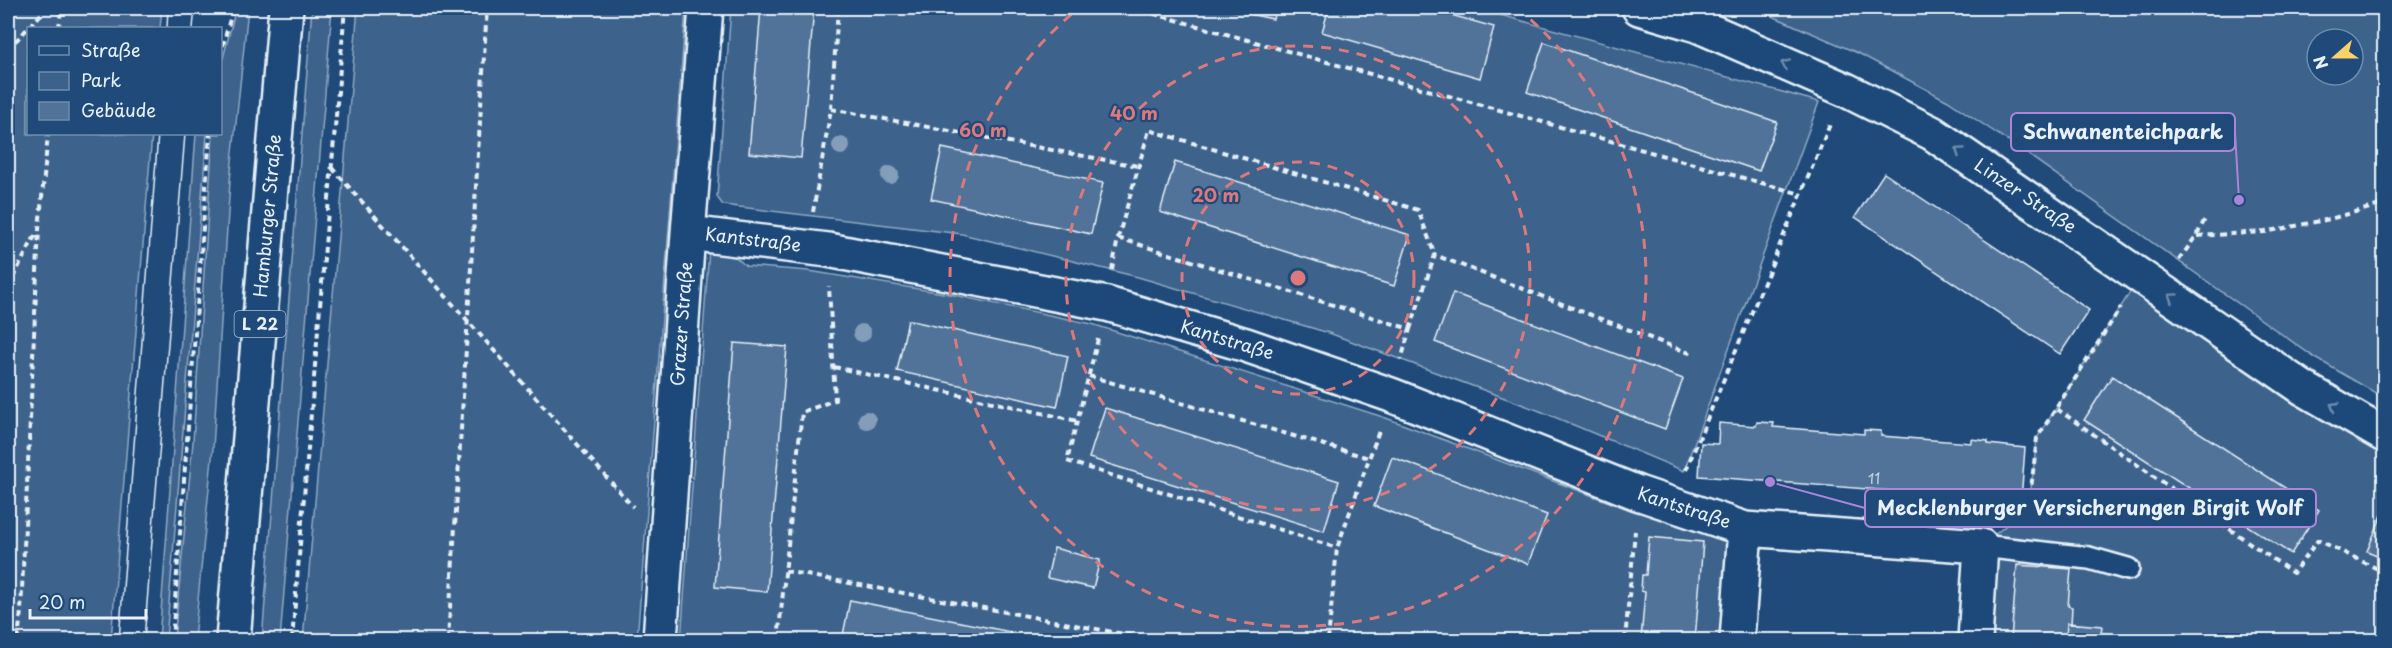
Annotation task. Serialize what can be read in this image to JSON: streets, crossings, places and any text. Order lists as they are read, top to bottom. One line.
{"streets":{"street":["Linzer Straße","Hamburger Straße","Kantstraße","L 22","Grazer Straße"]},"crossings":[["Kantstraße","Grazer Straße"]],"one_way":["Linzer Straße"],"places":["Schwanenteichpark","Mecklenburger Versicherungen Birgit Wolf"],"house_numbers":["11"],"legend":["Straße","Park","Gebäude"],"scale_bar":"20 m","north":"left","rings":["40 m","60 m","20 m"]}
